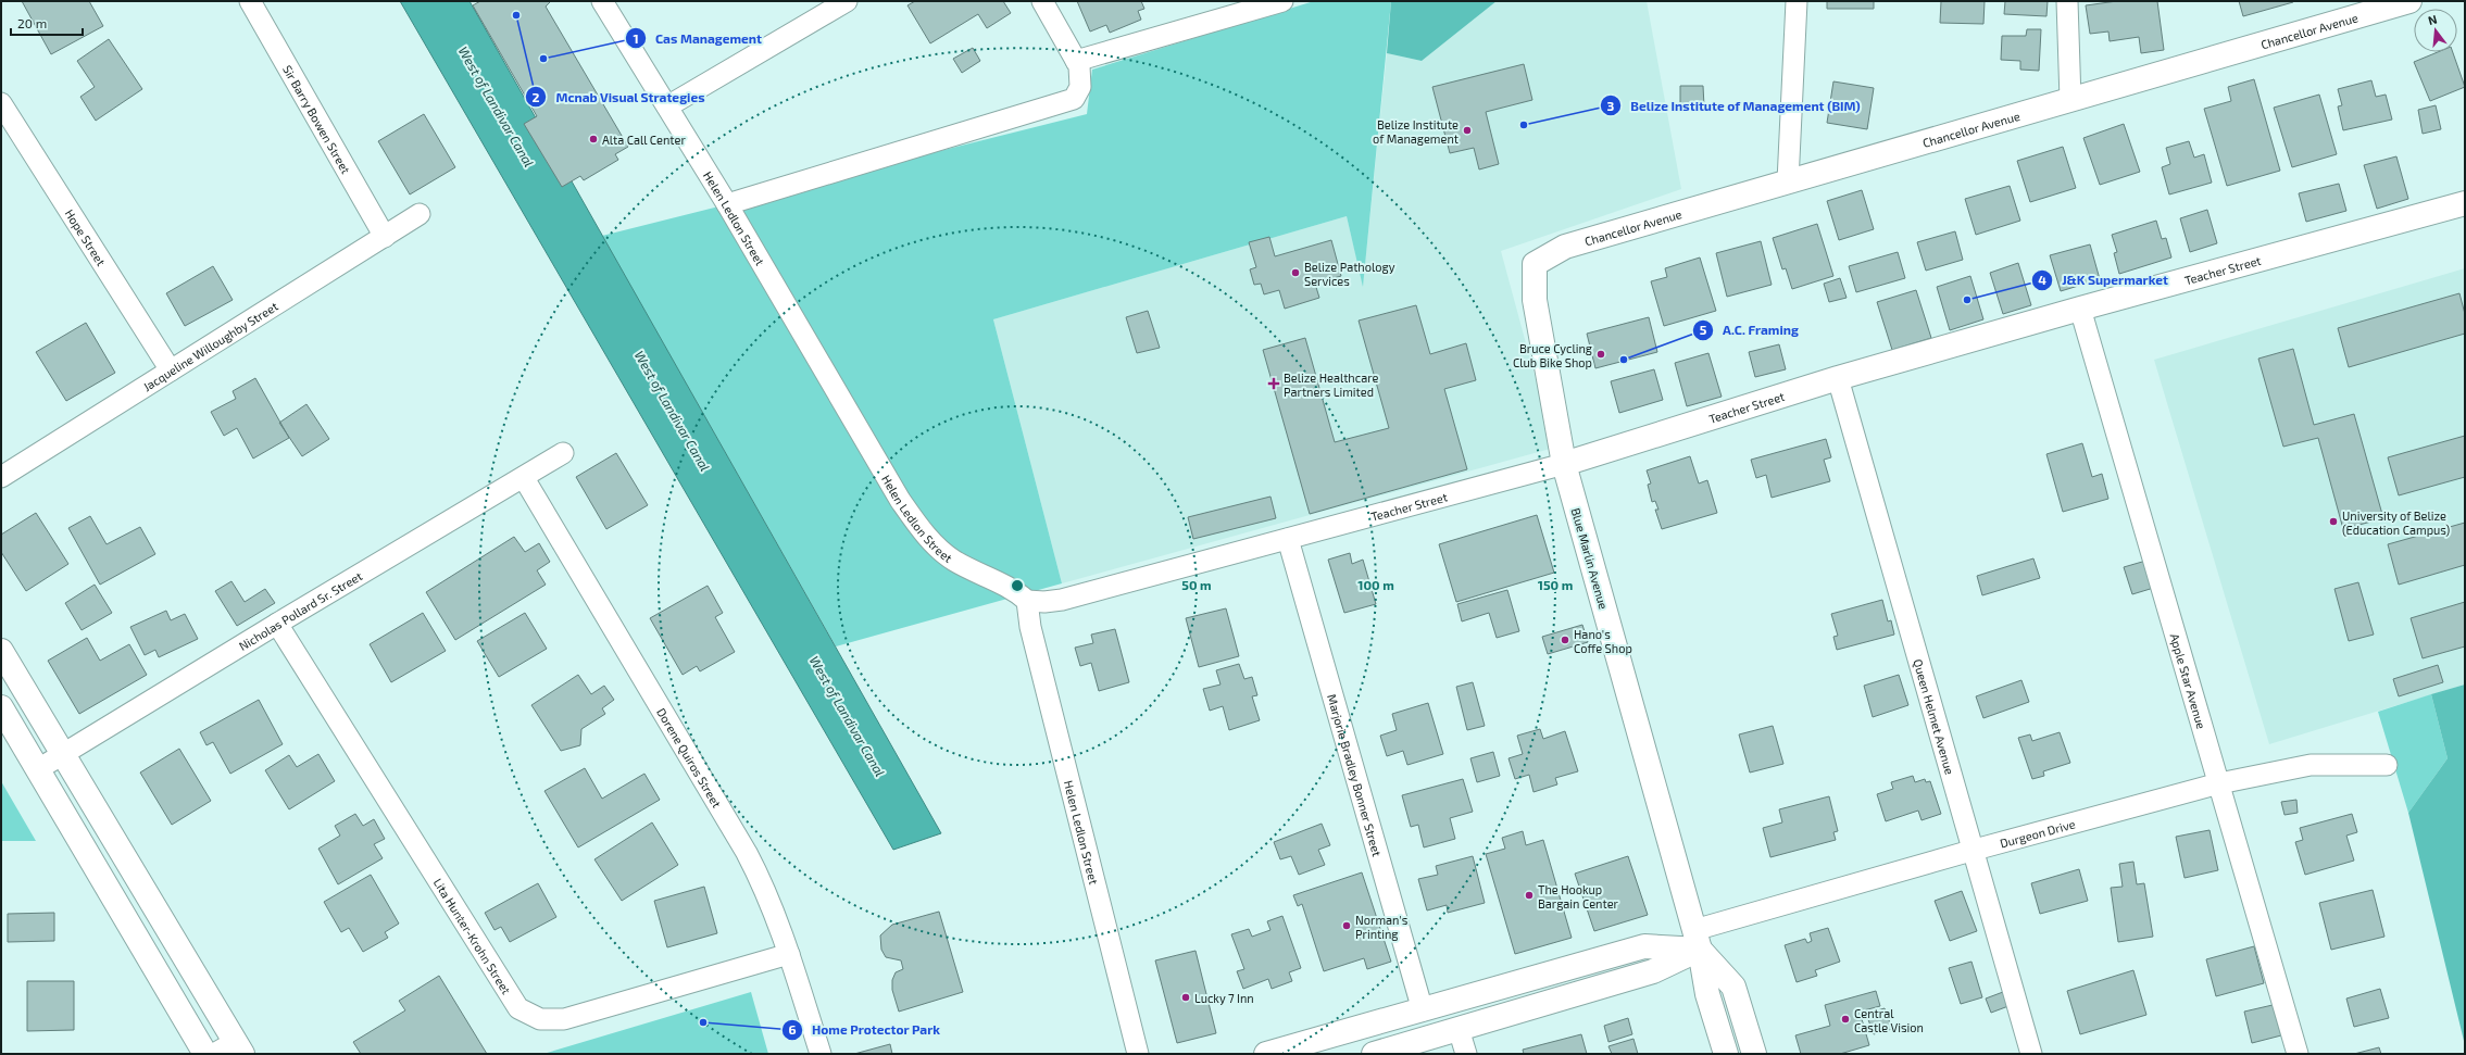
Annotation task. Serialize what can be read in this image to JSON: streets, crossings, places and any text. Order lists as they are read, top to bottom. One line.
{"streets":{"street":["Chancellor Avenue","Sir Barry Bowen Street","Helen Ledlon Street","Hope Street","Teacher Street","Jacqueline Willoughby Street","Blue Marlin Avenue","Nicholas Pollard Sr. Street","Apple Star Avenue","Queen Helmet Avenue","Dorene Quiros Street","Marjorie Bradley Bonner Street","Durgeon Drive","Lita Hunter-Krohn Street"]},"crossings":[["Chancellor Avenue","Blue Marlin Avenue"],["Sir Barry Bowen Street","Jacqueline Willoughby Street"],["Helen Ledlon Street","Teacher Street"],["Hope Street","Jacqueline Willoughby Street"],["Teacher Street","Blue Marlin Avenue"],["Teacher Street","Apple Star Avenue"],["Teacher Street","Queen Helmet Avenue"],["Teacher Street","Marjorie Bradley Bonner Street"],["Blue Marlin Avenue","Durgeon Drive"],["Nicholas Pollard Sr. Street","Dorene Quiros Street"],["Nicholas Pollard Sr. Street","Lita Hunter-Krohn Street"],["Apple Star Avenue","Durgeon Drive"],["Queen Helmet Avenue","Durgeon Drive"],["Dorene Quiros Street","Lita Hunter-Krohn Street"]],"water":["West of Landivar Canal"],"places":{"other":["Mcnab Visual Strategies","Cas Management","Belize Institute of Management (BIM)","Belize Institute of Management","Alta Call Center","Belize Pathology Services","J&K Supermarket","Bruce Cycling Club Bike Shop","A.C. Framing","University of Belize (Education Campus)","Hano's Coffe Shop","The Hookup Bargain Center","Norman's Printing","Lucky 7 Inn","Central Castle Vision","Home Protector Park"],"health":["Belize Healthcare Partners Limited"]},"scale_bar":"20 m","north":"top","rings":["50 m","100 m","150 m"]}
